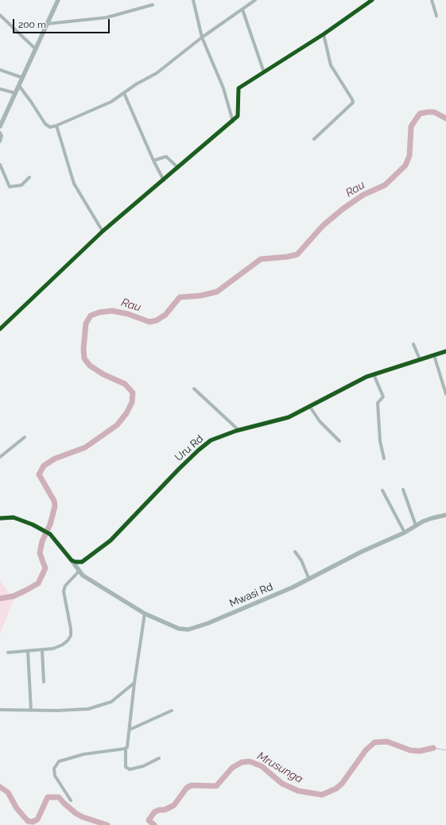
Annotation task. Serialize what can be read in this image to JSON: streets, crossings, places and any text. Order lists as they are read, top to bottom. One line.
{"streets":{"street":["Uru Rd","Mwasi Rd"]},"crossings":[["Uru Rd","Mwasi Rd"]],"water":["Rau","Mrusunga"],"scale_bar":"200 m"}
